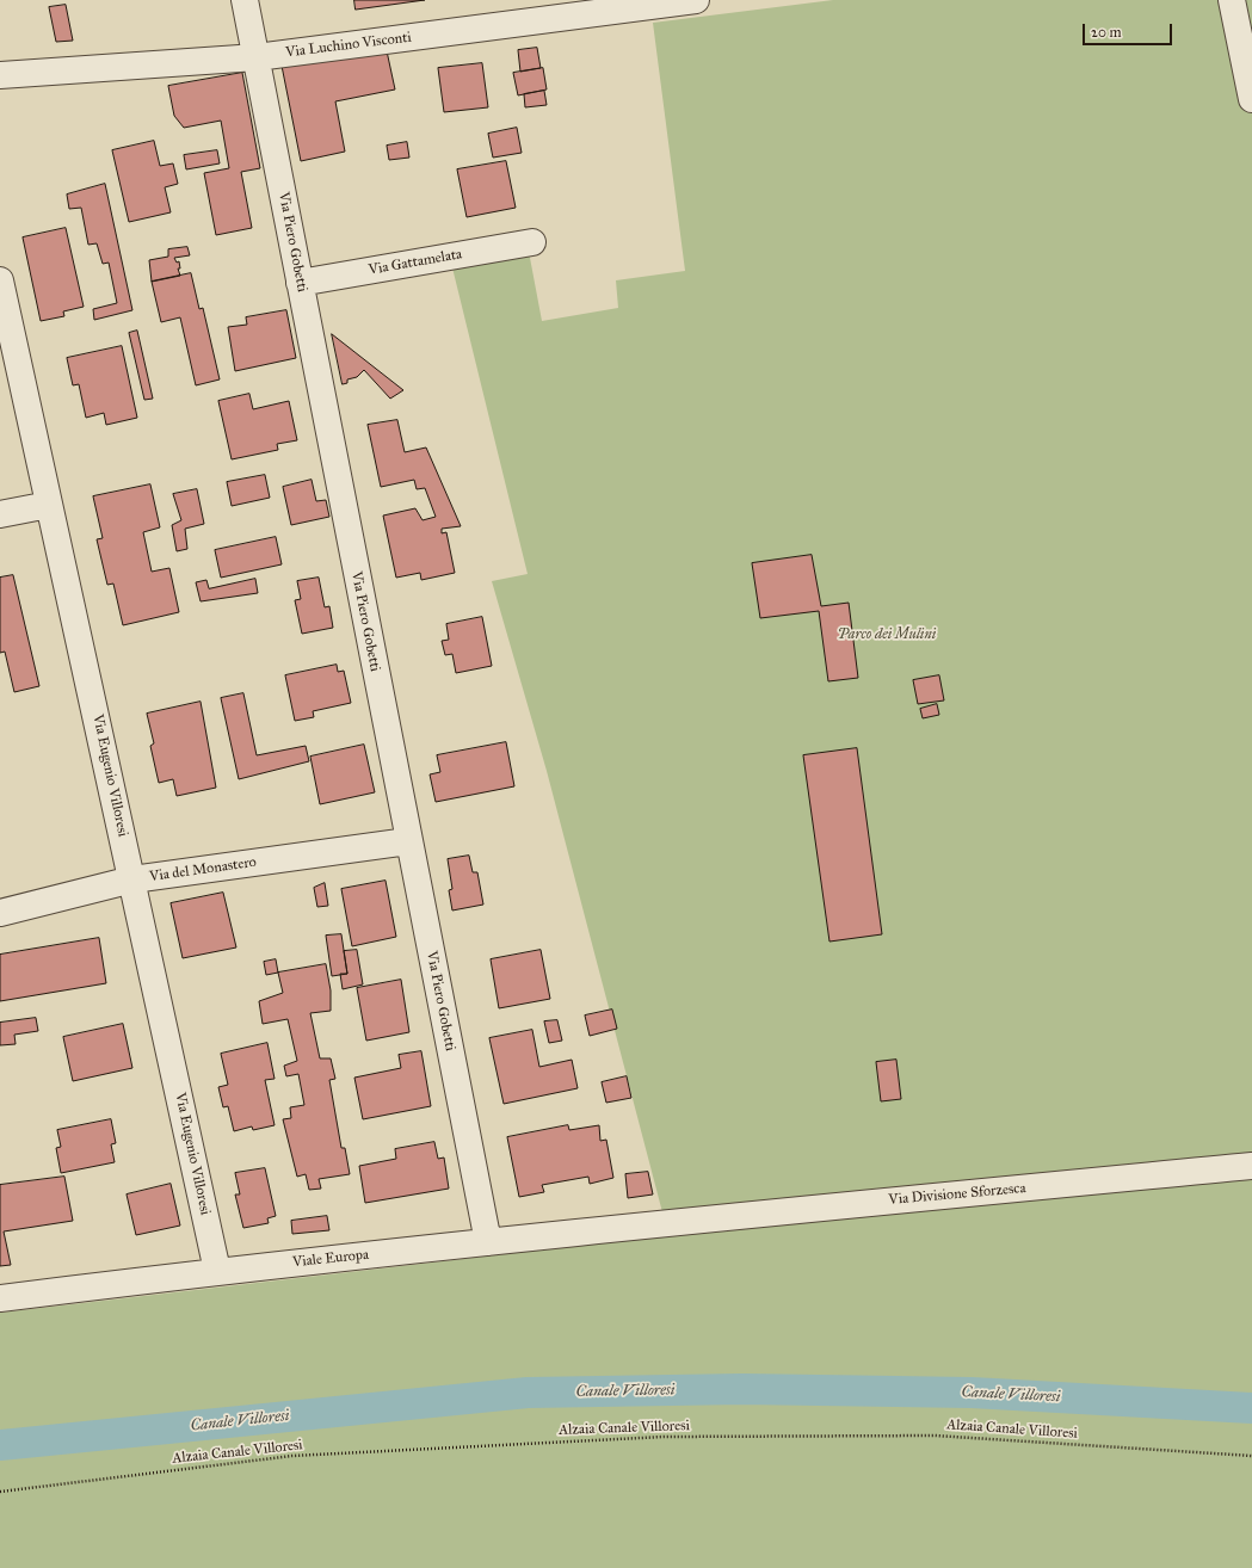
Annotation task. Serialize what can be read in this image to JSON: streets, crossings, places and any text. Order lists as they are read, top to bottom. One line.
{"streets":{"street":["Via Luchino Visconti","Via Piero Gobetti","Via Gattamelata","Via Eugenio Villoresi","Via del Monastero","Via Divisione Sforzesca","Viale Europa"],"path":["Alzaia Canale Villoresi"]},"crossings":[["Via Luchino Visconti","Via Piero Gobetti"],["Via Piero Gobetti","Via Gattamelata"],["Via Piero Gobetti","Via del Monastero"],["Via Piero Gobetti","Viale Europa"],["Via Eugenio Villoresi","Via del Monastero"],["Via Eugenio Villoresi","Viale Europa"],["Via Divisione Sforzesca","Viale Europa"]],"water":["Canale Villoresi"],"parks":["Parco dei Mulini"],"scale_bar":"20 m"}
